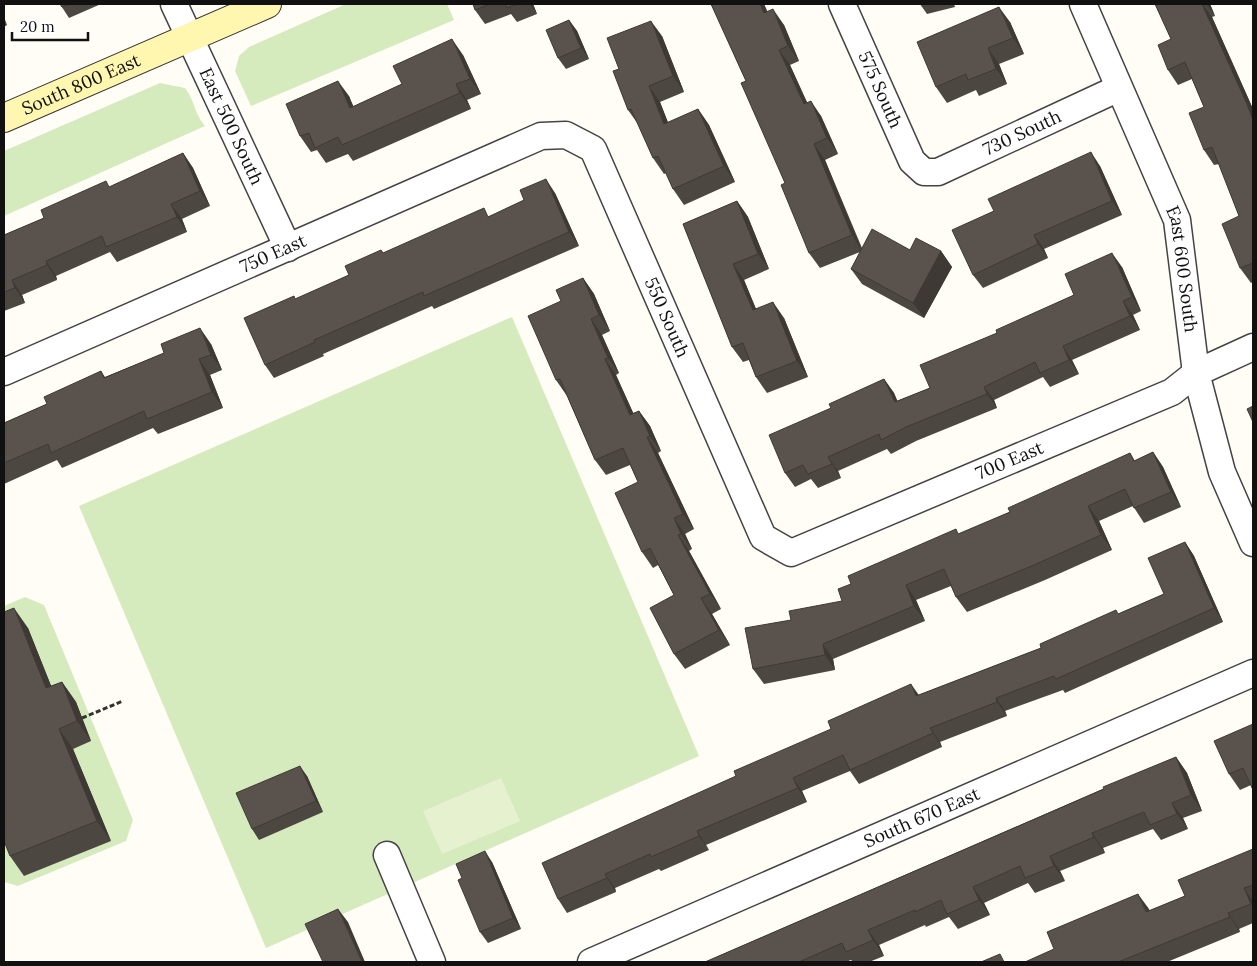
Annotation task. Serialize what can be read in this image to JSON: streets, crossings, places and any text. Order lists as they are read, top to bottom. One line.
{"streets":{"main road":["South 800 East"],"street":["575 South","East 500 South","730 South","750 East","East 600 South","550 South","700 East","South 670 East"]},"crossings":[["South 800 East","East 500 South"],["575 South","730 South"],["East 500 South","750 East"],["730 South","East 600 South"],["750 East","550 South"],["East 600 South","700 East"],["550 South","700 East"]],"scale_bar":"20 m"}
